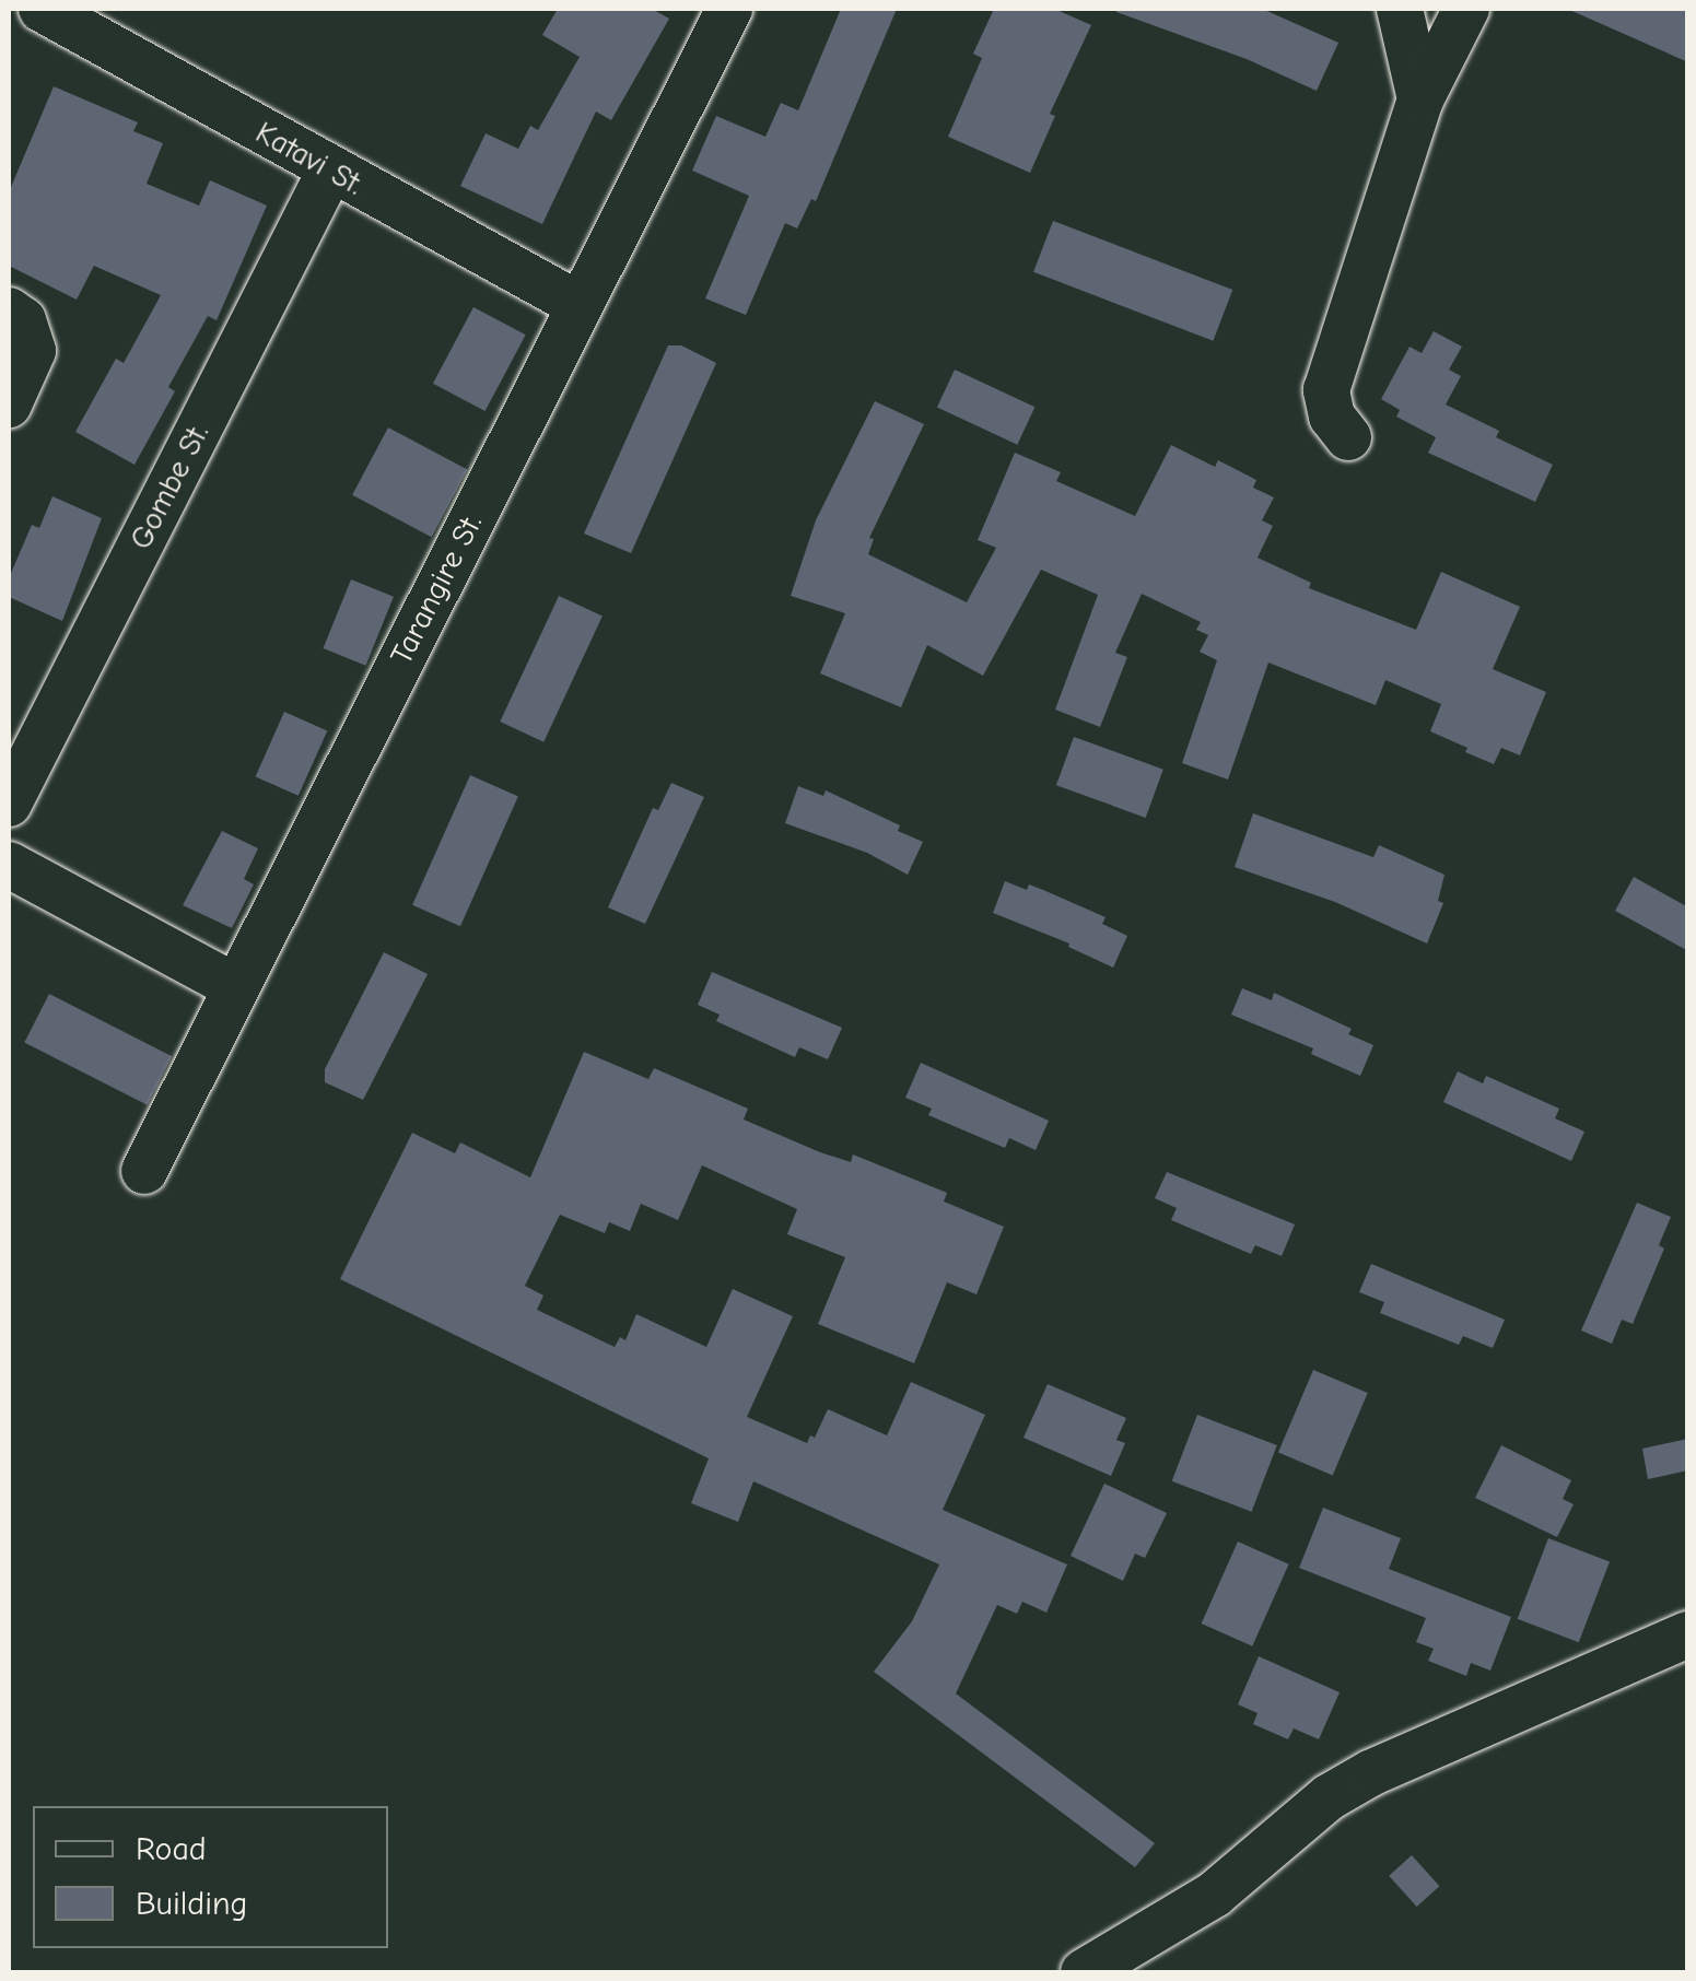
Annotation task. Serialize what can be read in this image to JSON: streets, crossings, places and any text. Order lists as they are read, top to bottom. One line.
{"streets":{"street":["Katavi St.","Gombe St.","Tarangire St."]},"crossings":[["Katavi St.","Gombe St."],["Katavi St.","Tarangire St."]],"legend":["Road","Building"]}
